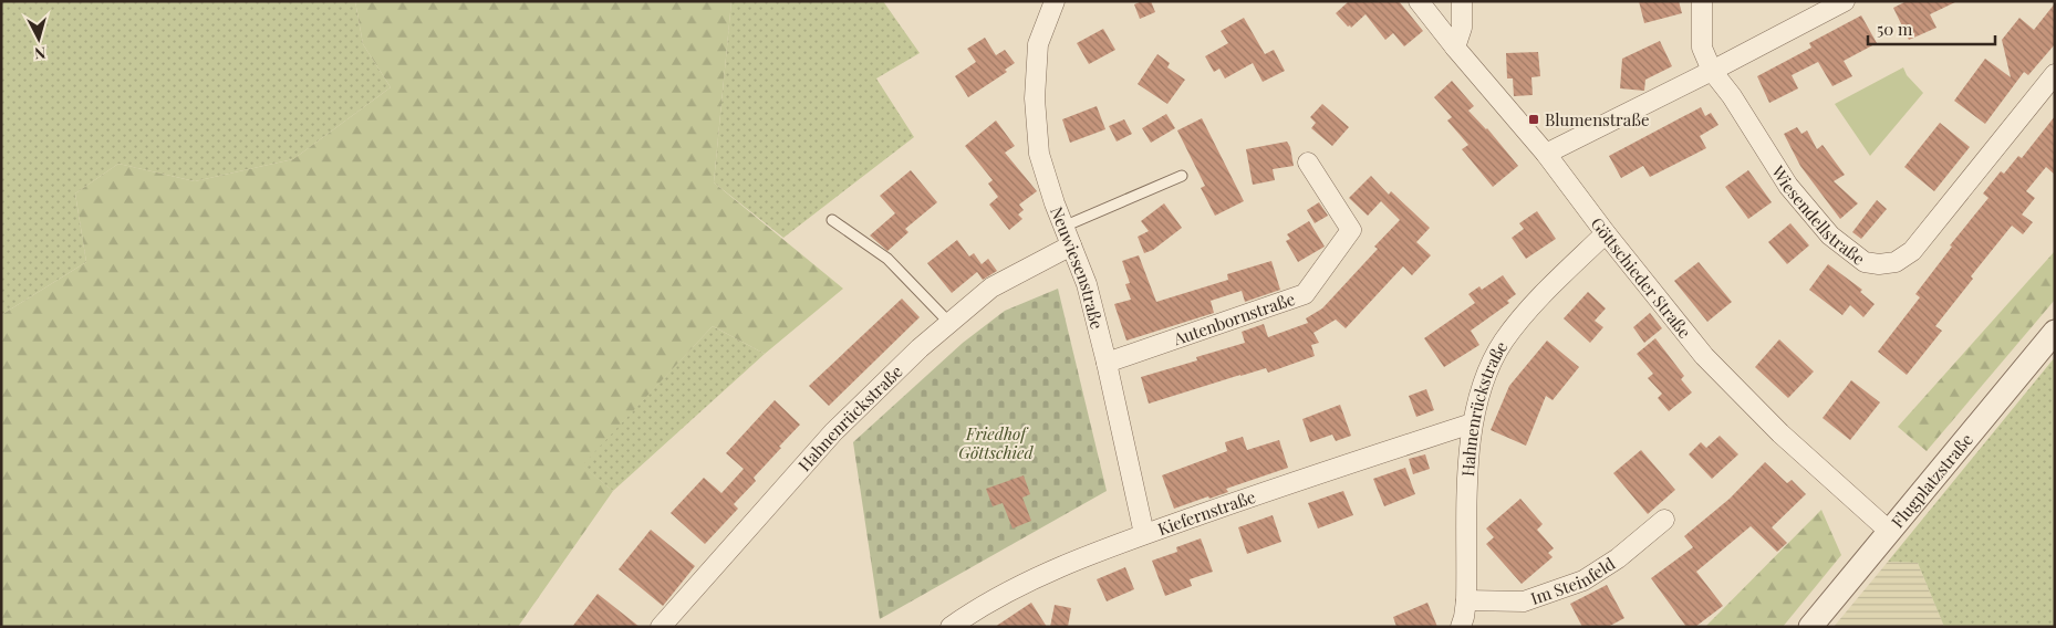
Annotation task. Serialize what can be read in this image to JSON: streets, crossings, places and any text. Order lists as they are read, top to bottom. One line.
{"streets":{"street":["Wiesendellstraße","Neuwiesenstraße","Göttschieder Straße","Autenbornstraße","Hahnenrückstraße","Flugplatzstraße","Kiefernstraße","Im Steinfeld"]},"crossings":[["Neuwiesenstraße","Autenbornstraße"],["Neuwiesenstraße","Hahnenrückstraße"],["Neuwiesenstraße","Kiefernstraße"],["Göttschieder Straße","Hahnenrückstraße"],["Göttschieder Straße","Flugplatzstraße"],["Hahnenrückstraße","Kiefernstraße"],["Hahnenrückstraße","Im Steinfeld"]],"parks":["Friedhof Göttschied"],"places":{"transit":["Blumenstraße"]},"scale_bar":"50 m","north":"bottom"}
